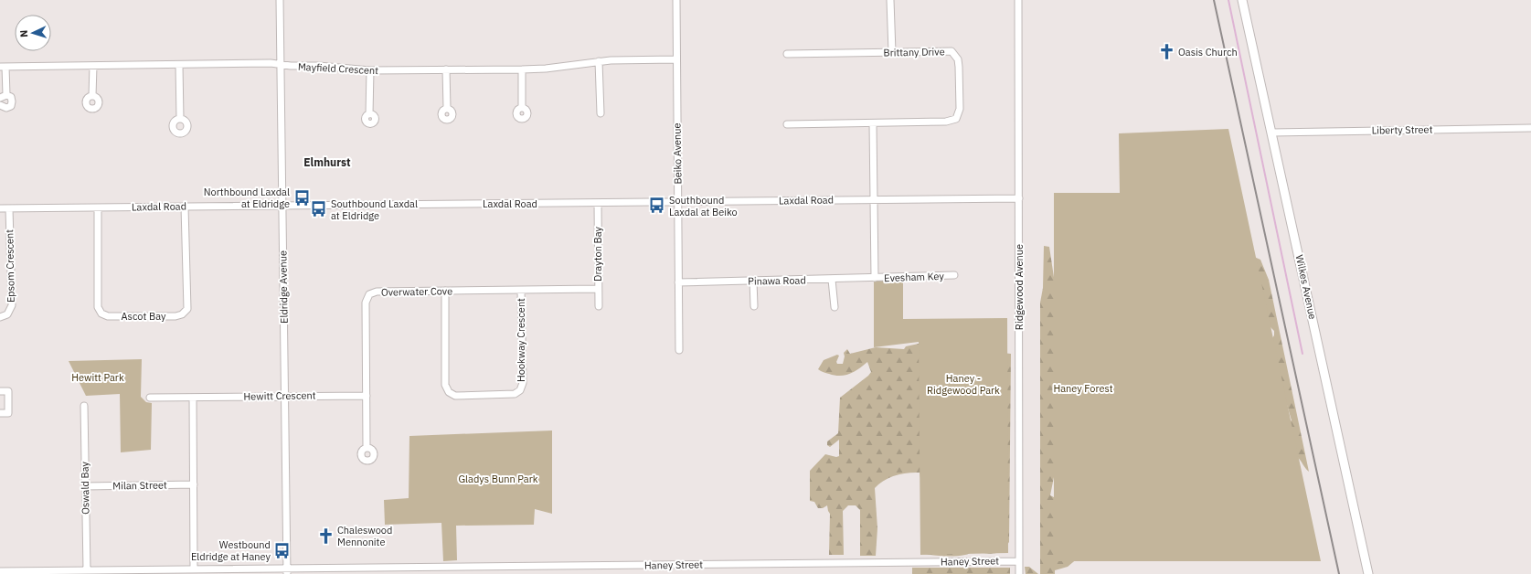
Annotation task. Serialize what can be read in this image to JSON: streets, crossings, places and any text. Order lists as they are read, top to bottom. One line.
{"streets":{"main road":["Wilkes Avenue"],"street":["Brittany Drive","Mayfield Crescent","Liberty Street","Beiko Avenue","Laxdal Road","Drayton Bay","Epsom Crescent","Evesham Key","Pinawa Road","Eldridge Avenue","Ridgewood Avenue","Overwater Cove","Ascot Bay","Hookway Crescent","Hewitt Crescent","Milan Street","Oswald Bay","Haney Street"]},"crossings":[["Mayfield Crescent","Beiko Avenue"],["Mayfield Crescent","Eldridge Avenue"],["Liberty Street","Wilkes Avenue"],["Beiko Avenue","Laxdal Road"],["Beiko Avenue","Pinawa Road"],["Laxdal Road","Drayton Bay"],["Laxdal Road","Epsom Crescent"],["Laxdal Road","Eldridge Avenue"],["Laxdal Road","Ridgewood Avenue"],["Laxdal Road","Ascot Bay"],["Drayton Bay","Overwater Cove"],["Evesham Key","Pinawa Road"],["Eldridge Avenue","Hewitt Crescent"],["Eldridge Avenue","Haney Street"],["Ridgewood Avenue","Haney Street"],["Overwater Cove","Hookway Crescent"],["Overwater Cove","Hewitt Crescent"],["Milan Street","Oswald Bay"],["Oswald Bay","Haney Street"]],"districts":["Elmhurst"],"parks":["Hewitt Park","Haney - Ridgewood Park","Haney Forest","Gladys Bunn Park"],"places":{"church":["Oasis Church","Chaleswood Mennonite"],"bus stop":["Northbound Laxdal at Eldridge","Southbound Laxdal at Beiko","Southbound Laxdal at Eldridge","Westbound Eldridge at Haney"]},"north":"left"}
